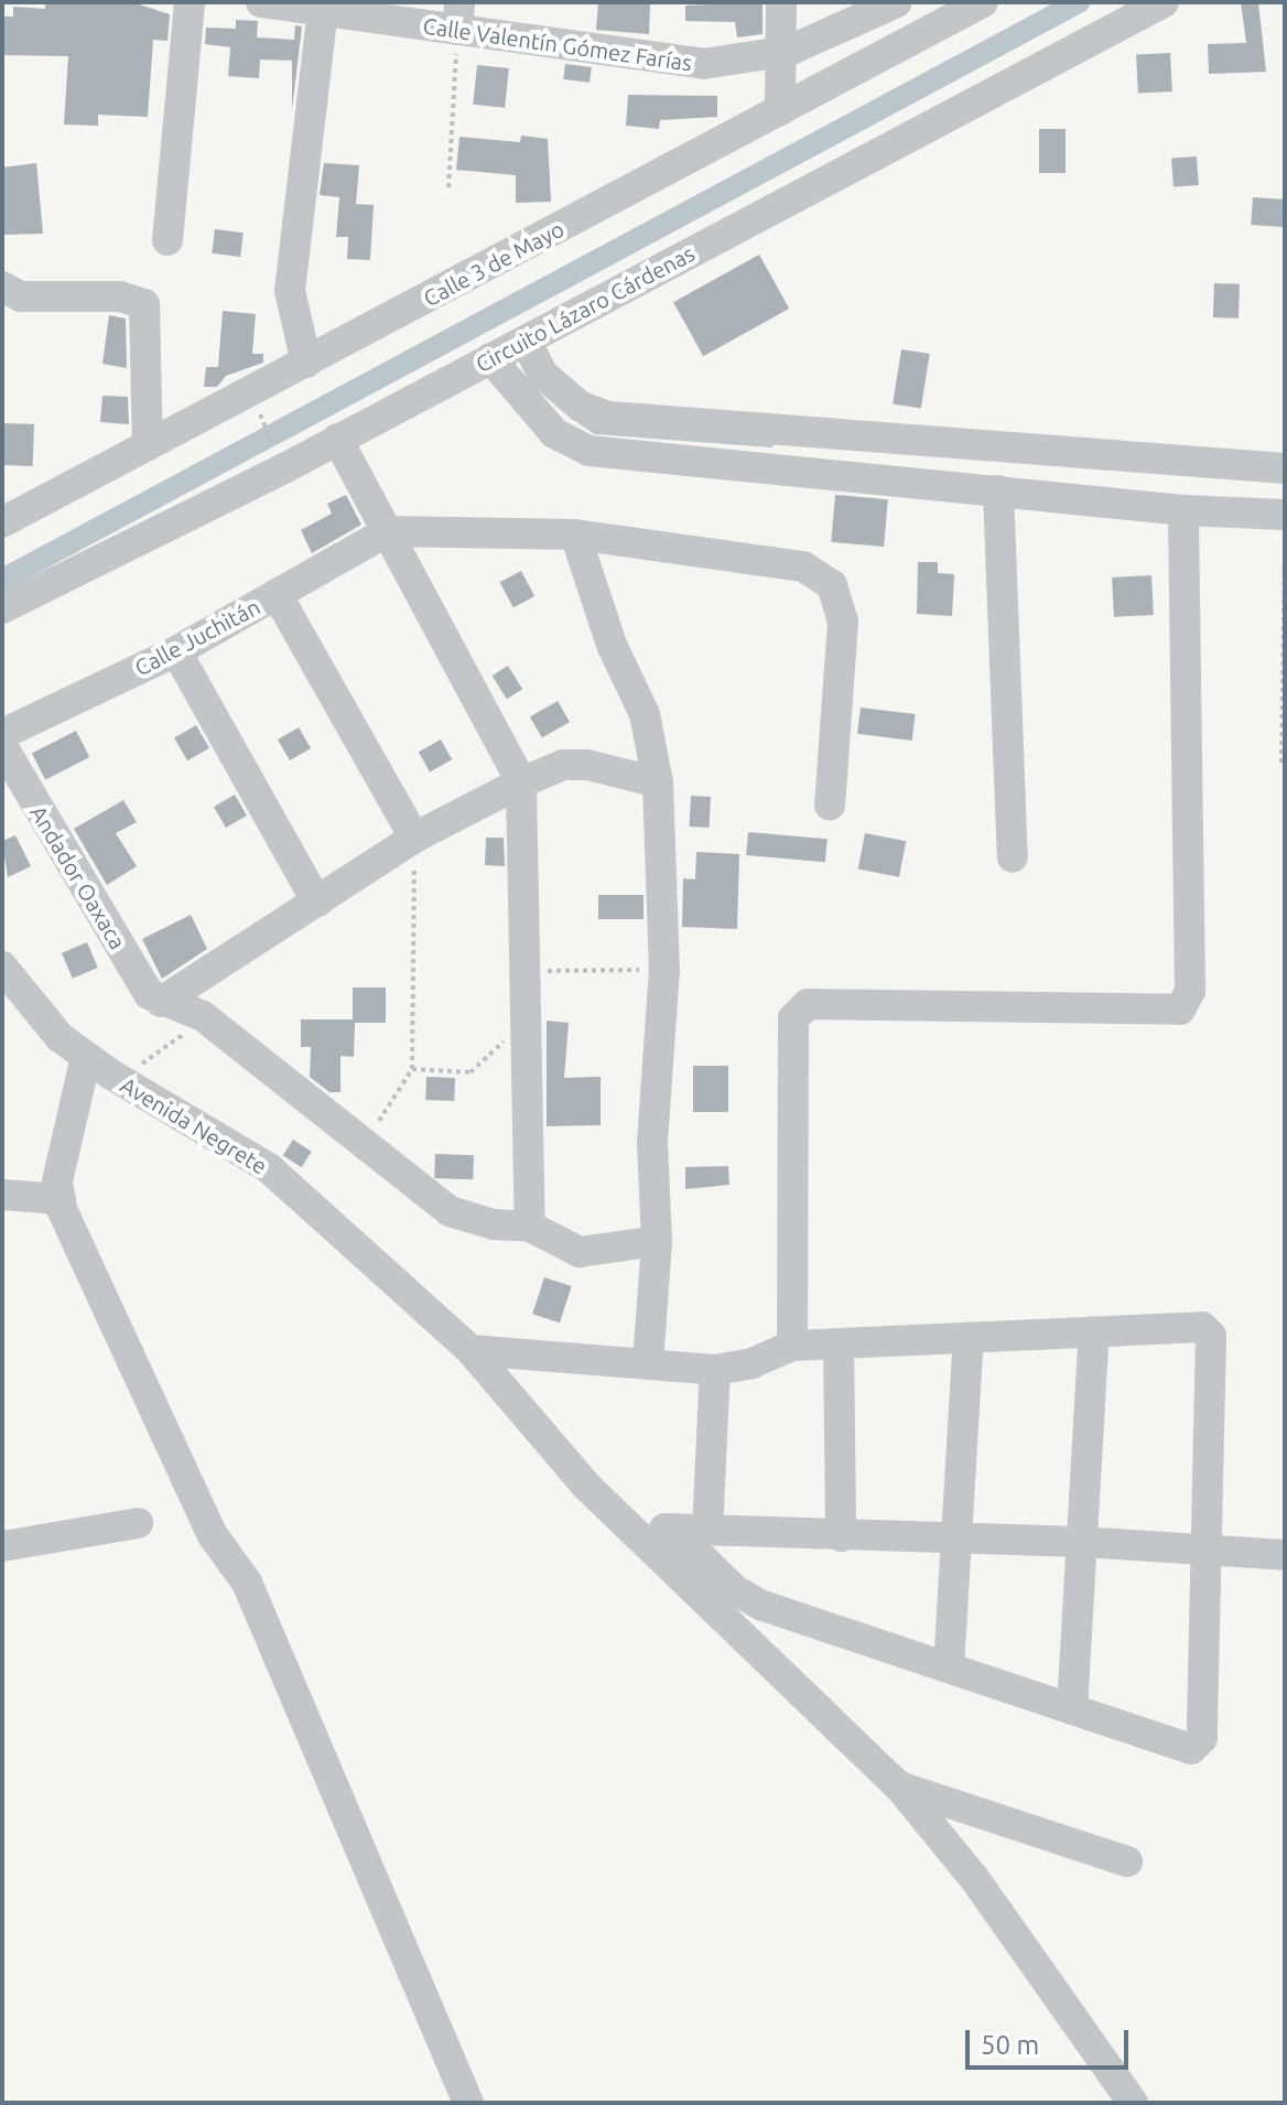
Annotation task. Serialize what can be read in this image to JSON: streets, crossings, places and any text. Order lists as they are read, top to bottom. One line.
{"streets":{"street":["Calle Valentín Gómez Farías","Calle 3 de Mayo","Circuito Lázaro Cárdenas","Calle Juchitán","Andador Oaxaca","Avenida Negrete"]},"scale_bar":"50 m"}
